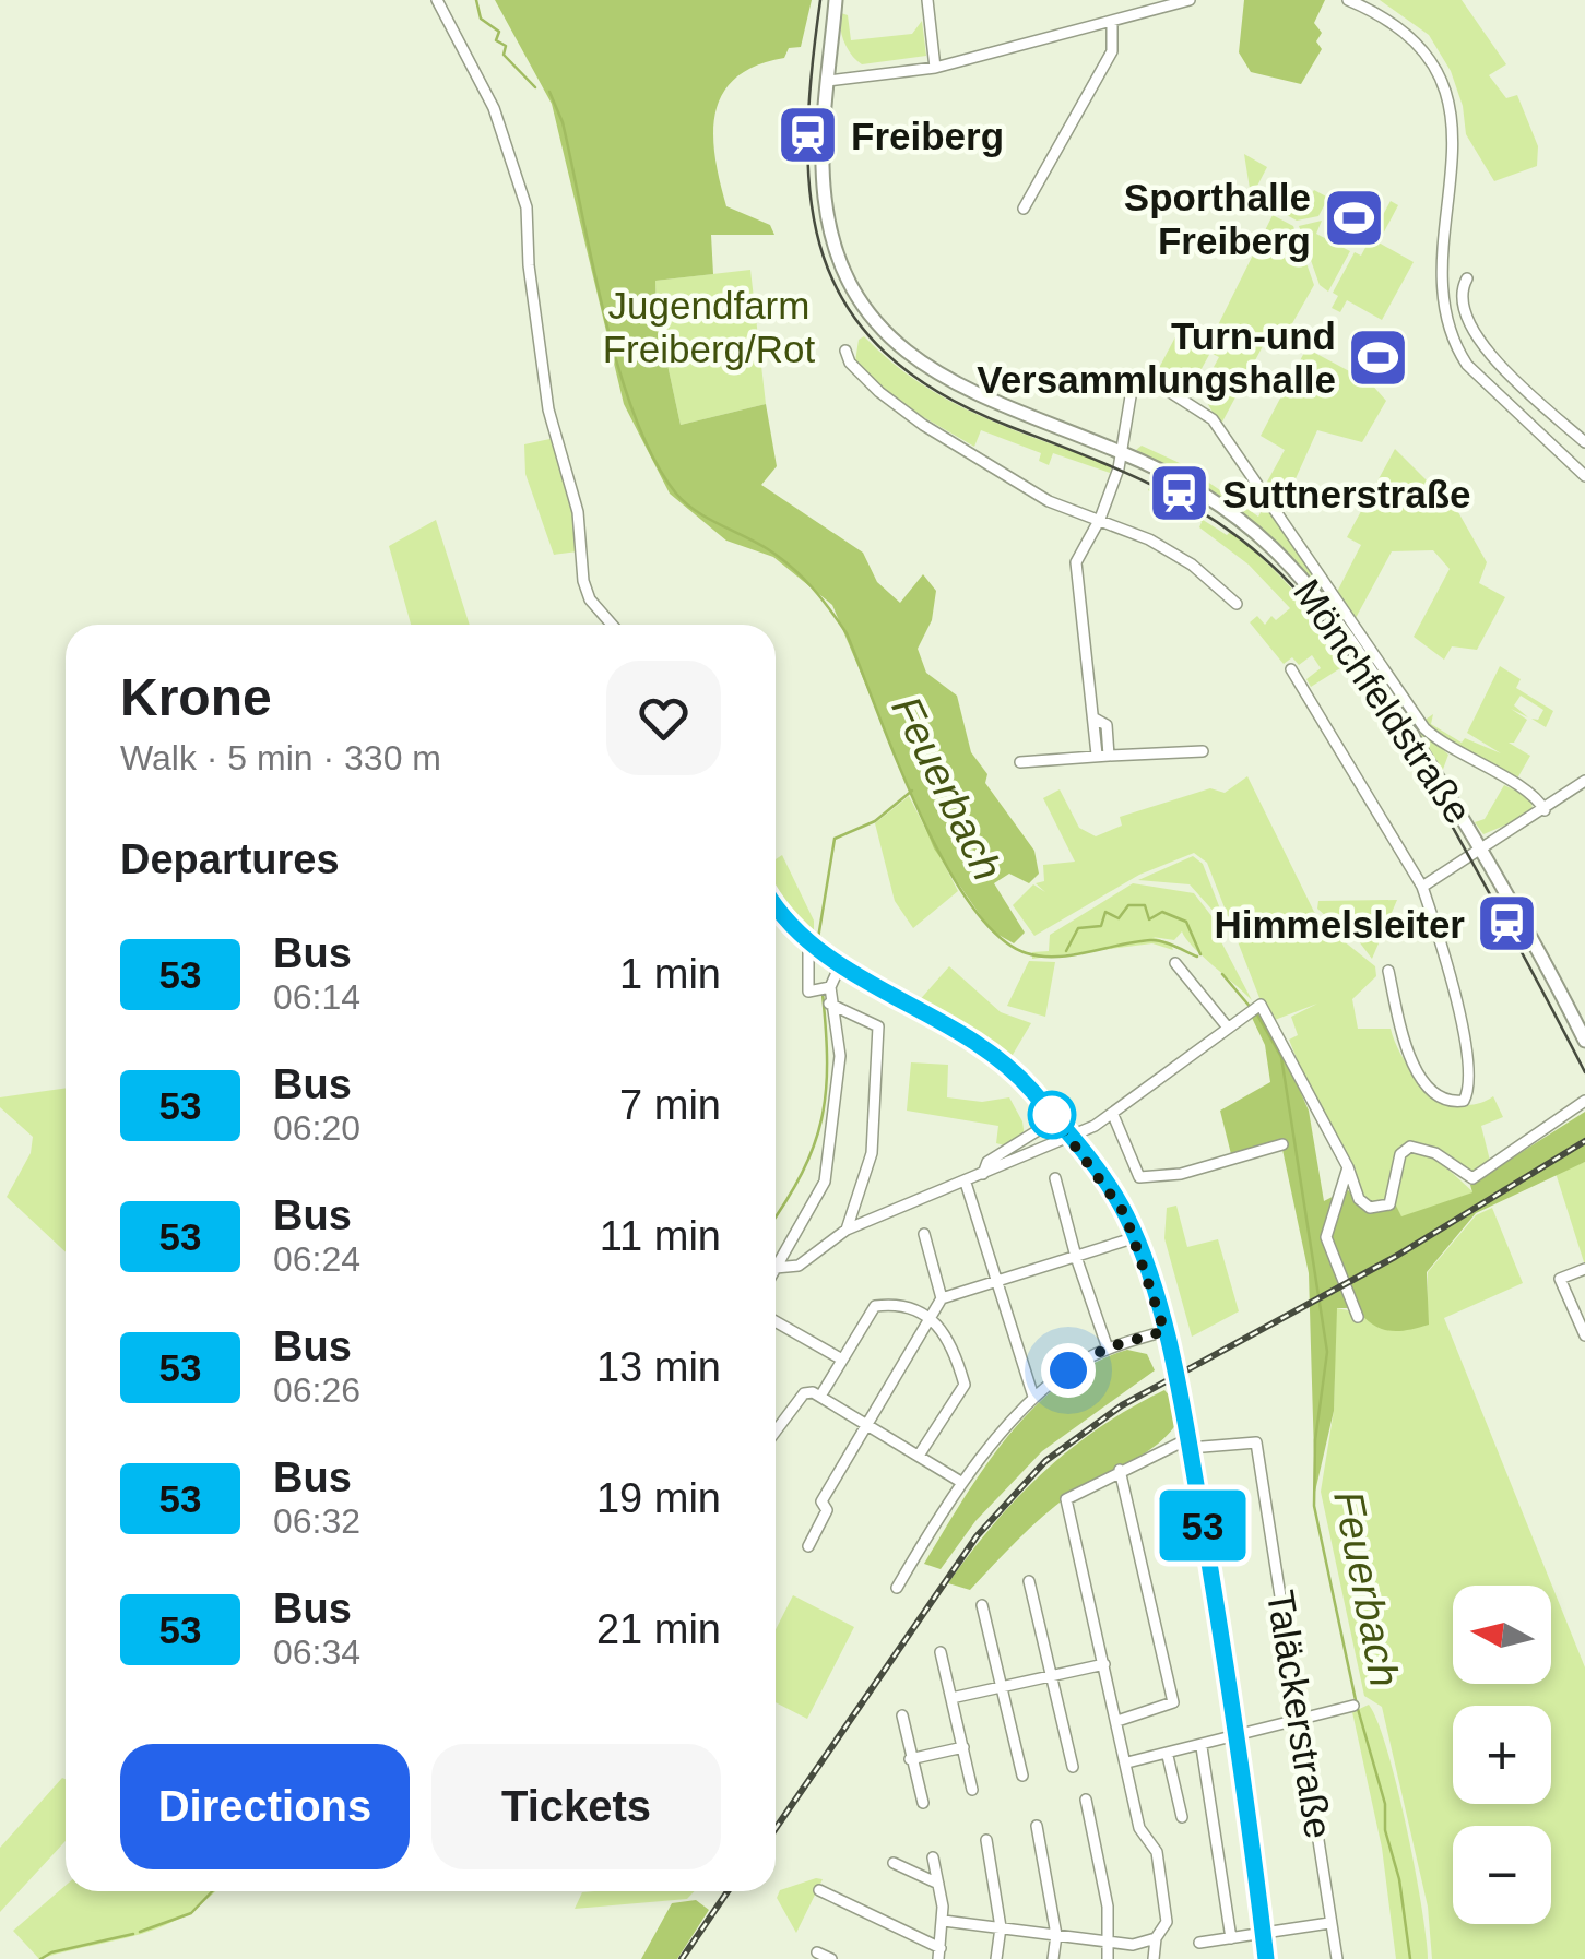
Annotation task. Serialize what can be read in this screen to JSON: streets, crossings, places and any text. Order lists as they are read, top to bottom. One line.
{"streets":{"main road":["Mönchfeldstraße"],"street":["Taläckerstraße"]},"water":["Feuerbach"],"parks":["Jugendfarm Freiberg/Rot"],"places":{"station":["Freiberg","Suttnerstraße","Himmelsleiter"],"sports":["Sporthalle Freiberg","Turn-und Versammlungshalle"]},"lines":["bus line 53"],"north":"left","page":{"on_map":"53","heading":[["Krone","Walk · 5 min · 330 m"],"Departures"],"list":[{"mark":"53","name":"Bus","note":"06:14","value":"1 min"},{"mark":"53","name":"Bus","note":"06:20","value":"7 min"},{"mark":"53","name":"Bus","note":"06:24","value":"11 min"},{"mark":"53","name":"Bus","note":"06:26","value":"13 min"},{"mark":"53","name":"Bus","note":"06:32","value":"19 min"},{"mark":"53","name":"Bus","note":"06:34","value":"21 min"}],"map_buttons":["+","−"],"buttons":["Directions","Tickets"]}}
